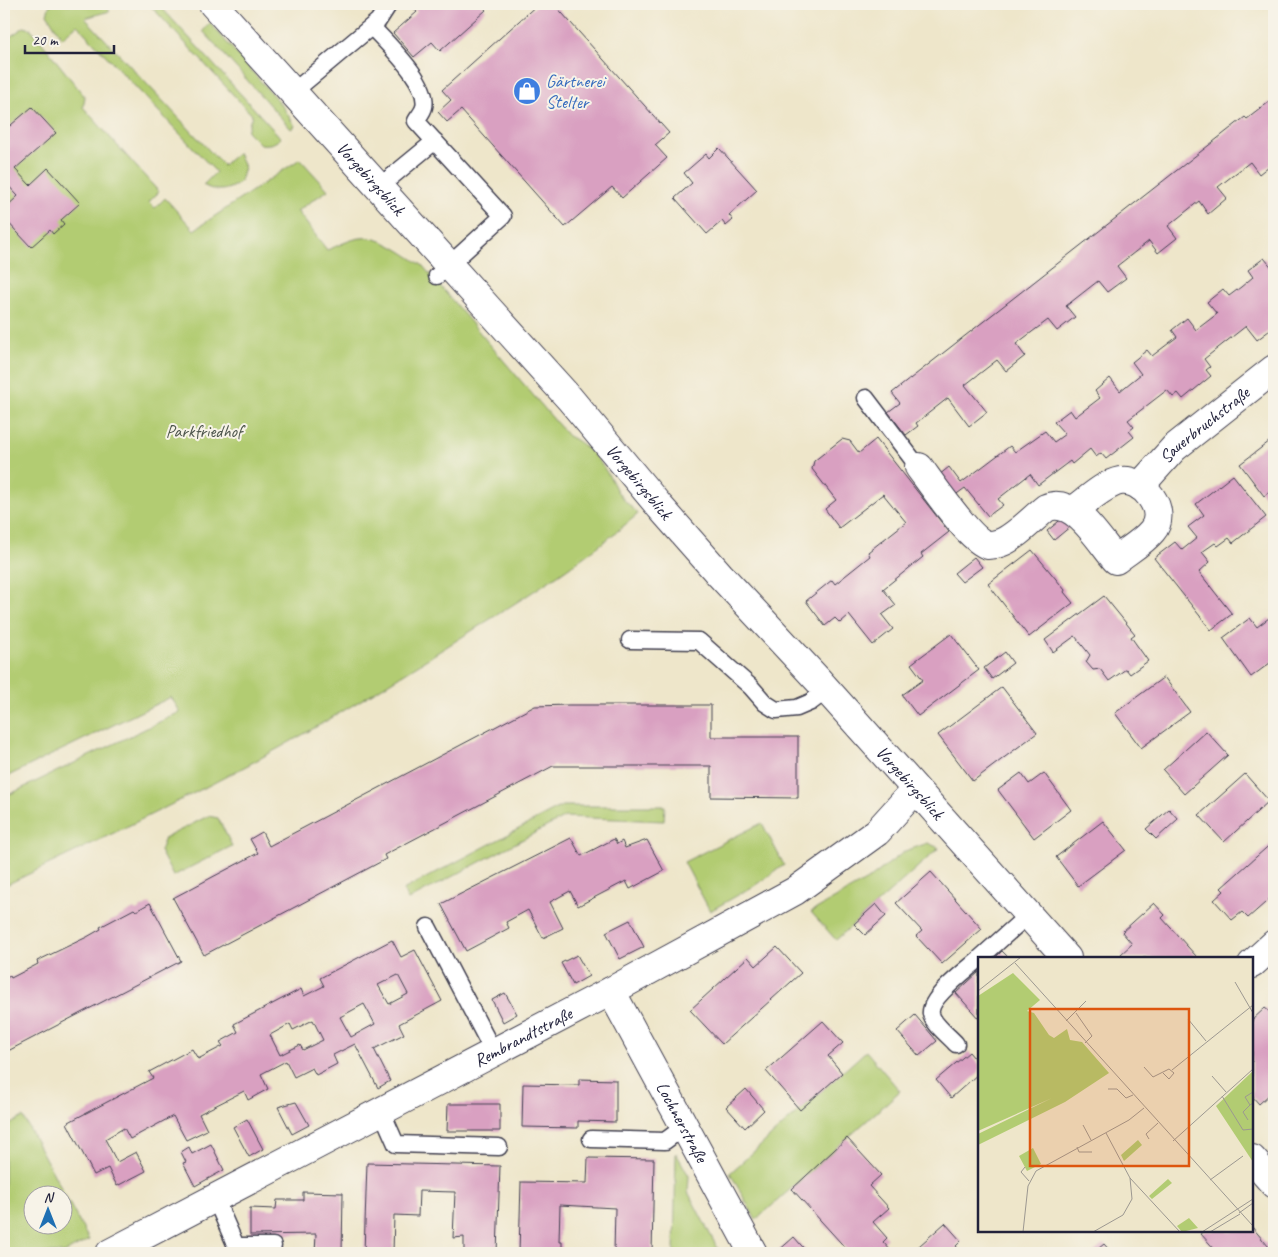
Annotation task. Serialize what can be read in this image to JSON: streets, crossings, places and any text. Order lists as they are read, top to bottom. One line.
{"streets":{"street":["Vorgebirgsblick","Sauerbruchstraße","Rembrandtstraße","Lochnerstraße"]},"crossings":[["Vorgebirgsblick","Rembrandtstraße"],["Rembrandtstraße","Lochnerstraße"]],"parks":["Parkfriedhof"],"places":{"shop":["Gärtnerei Stelter"]},"scale_bar":"20 m","north":"top"}
